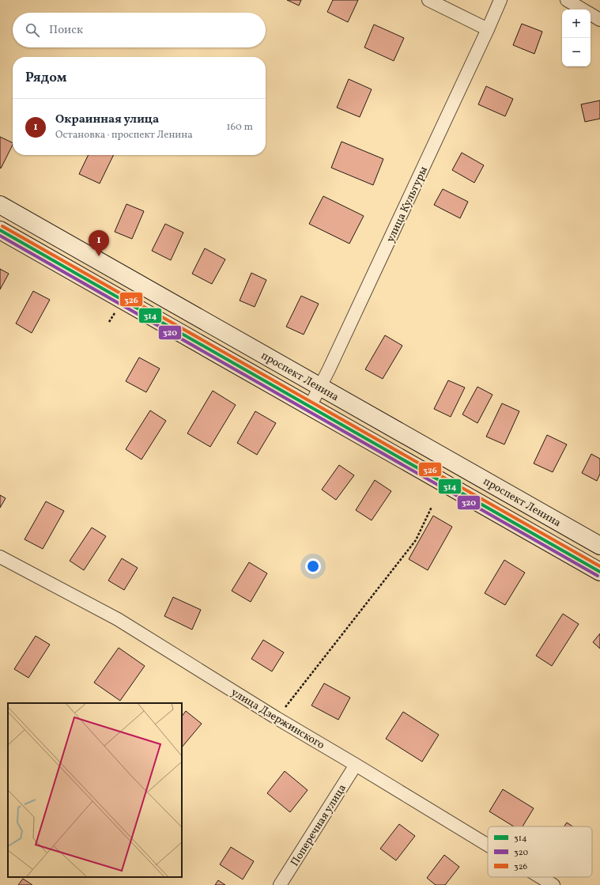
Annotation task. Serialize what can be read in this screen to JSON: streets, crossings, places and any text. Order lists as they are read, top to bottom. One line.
{"streets":{"main road":["проспект Ленина"],"street":["улица Культуры","улица Дзержинского","Поперечная улица"]},"crossings":[["улица Культуры","проспект Ленина"],["улица Дзержинского","Поперечная улица"]],"lines":["transit line 326","transit line 314","transit line 320"],"legend":["314","320","326"],"page":{"map_buttons":["+","−"],"search":"Поиск","heading":"Рядом","list":[{"mark":"1","name":"Окраинная улица","note":"Остановка · проспект Ленина","value":"160 m"}],"pins":"1"}}
